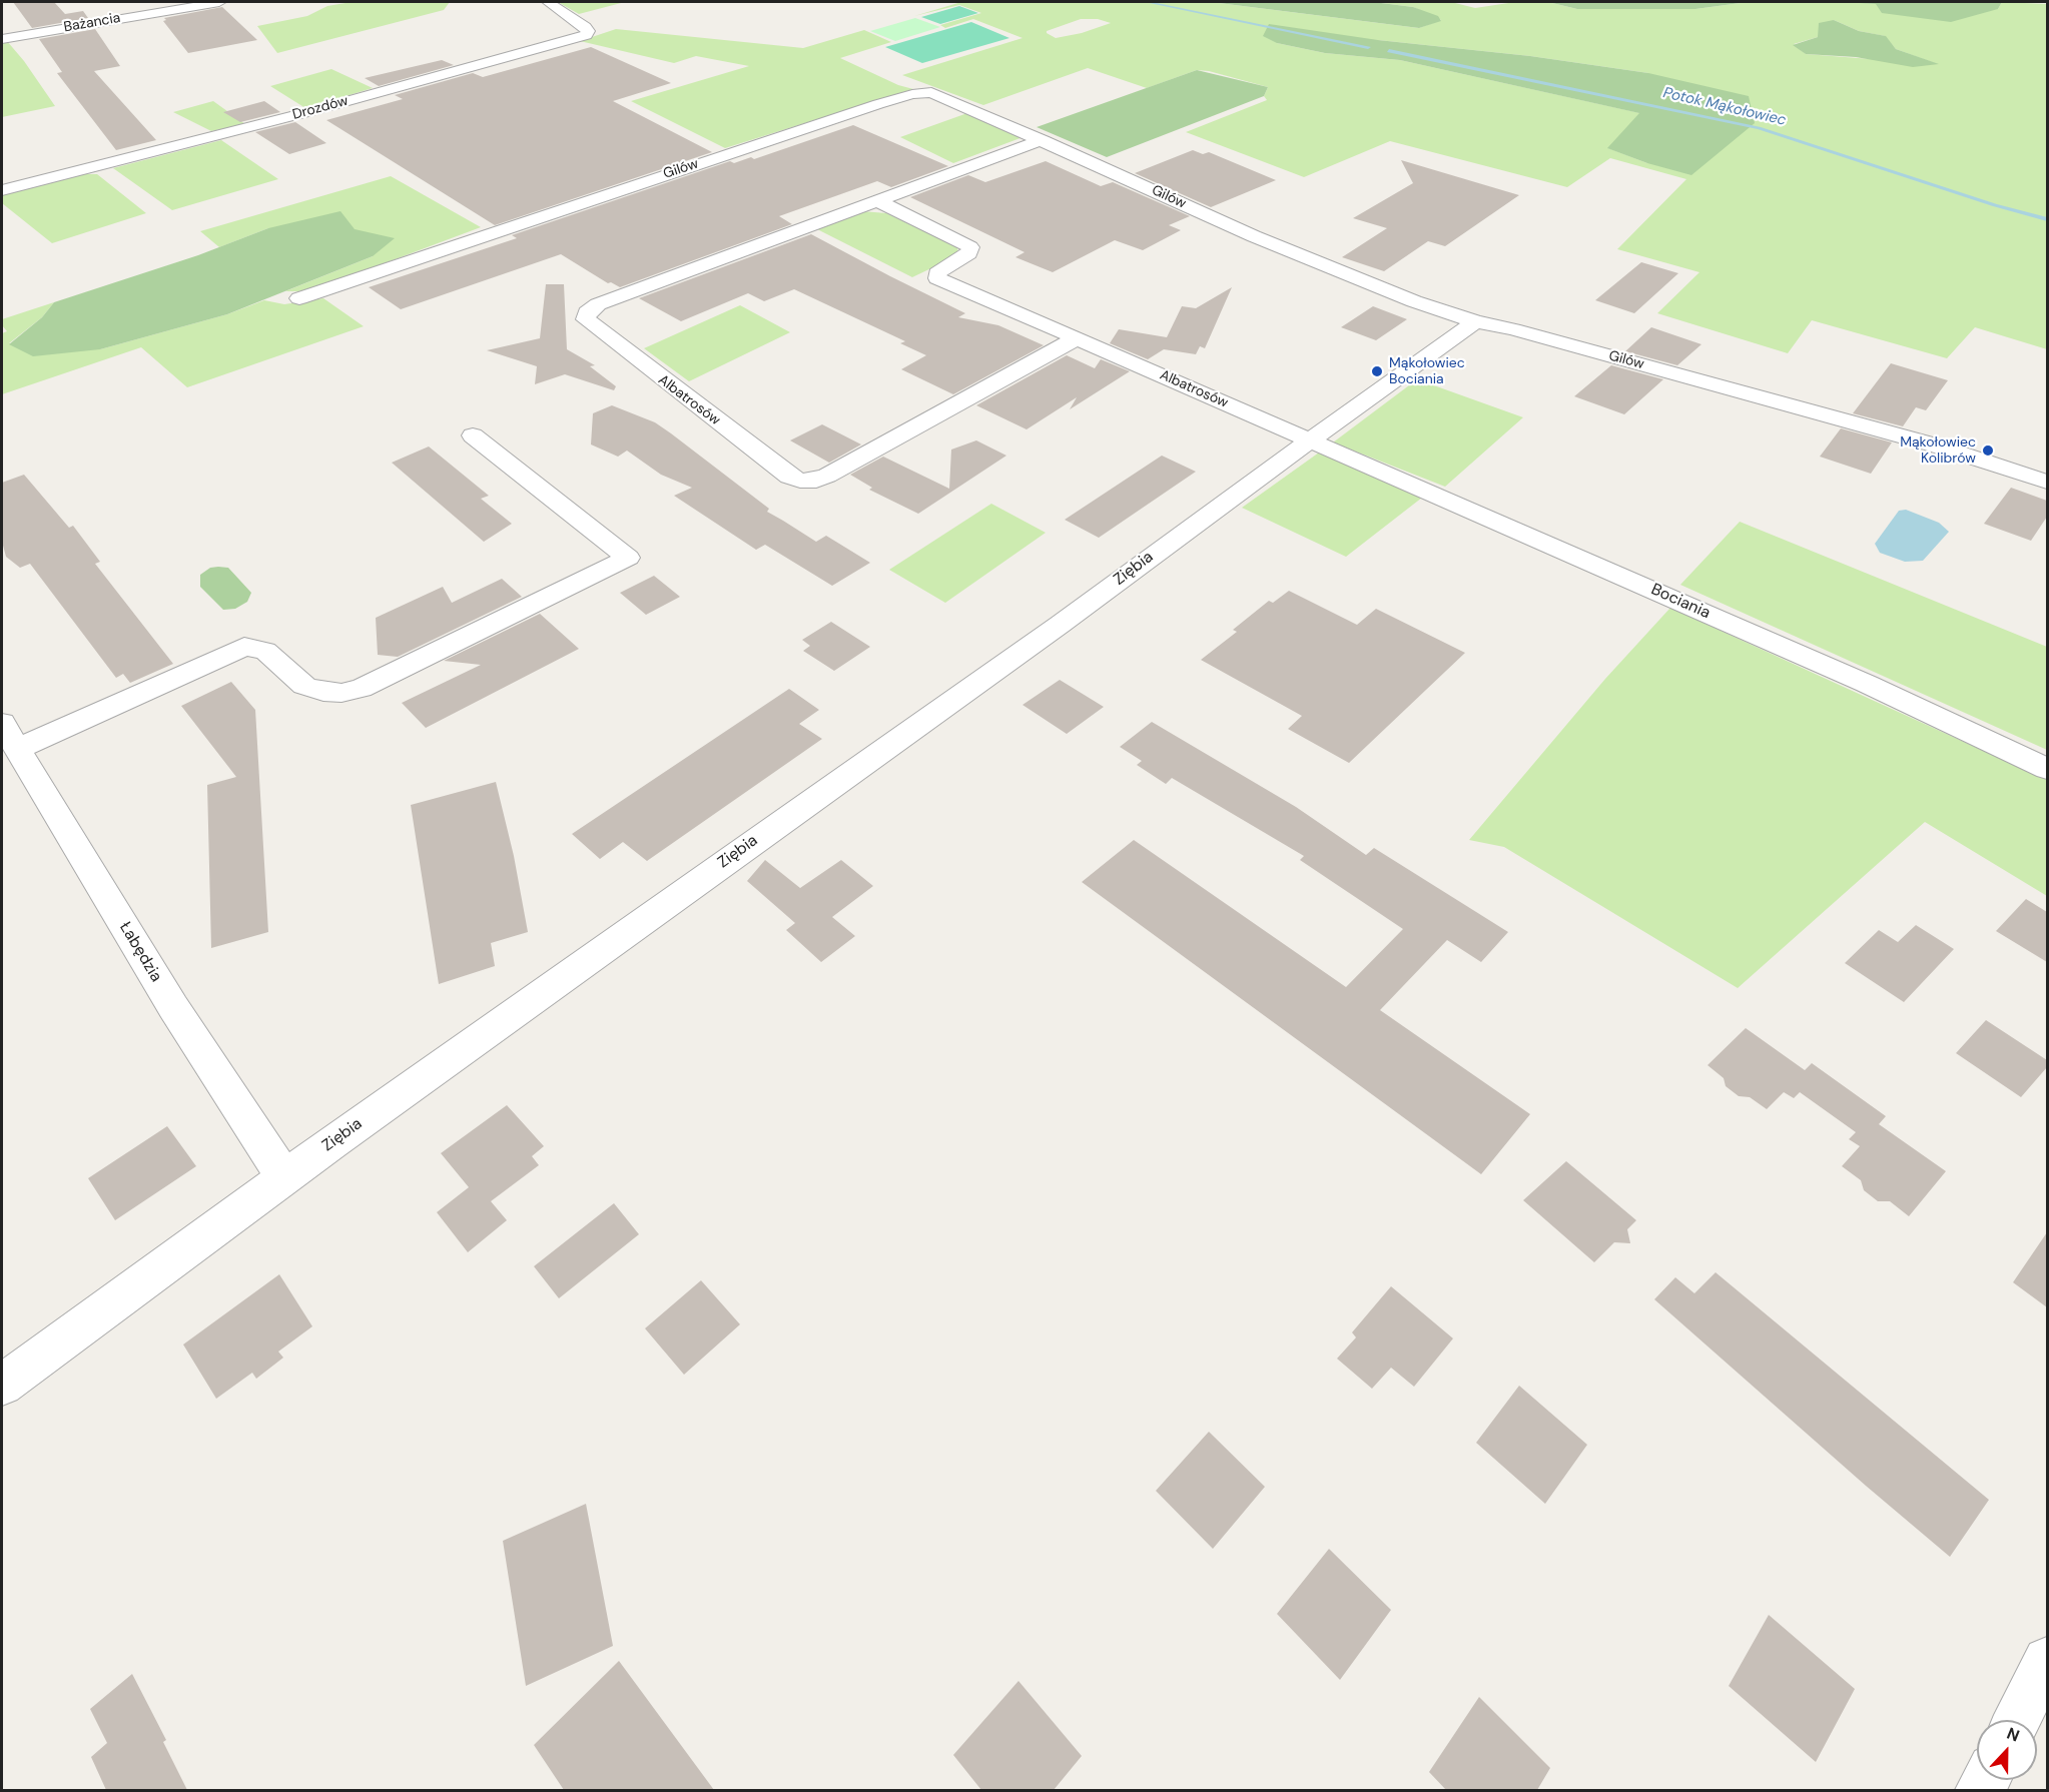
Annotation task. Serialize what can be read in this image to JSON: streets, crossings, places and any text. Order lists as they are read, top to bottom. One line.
{"streets":{"street":["Bażancia","Drozdów","Gilów","Albatrosów","Ziębia","Bociania","Łabędzia"]},"crossings":[["Gilów","Albatrosów"],["Gilów","Ziębia"],["Albatrosów","Ziębia"],["Albatrosów","Bociania"],["Ziębia","Bociania"],["Ziębia","Łabędzia"]],"water":["Potok Mąkołowiec"],"places":["Mąkołowiec Bociania","Mąkołowiec Kolibrów"],"north":"top"}
